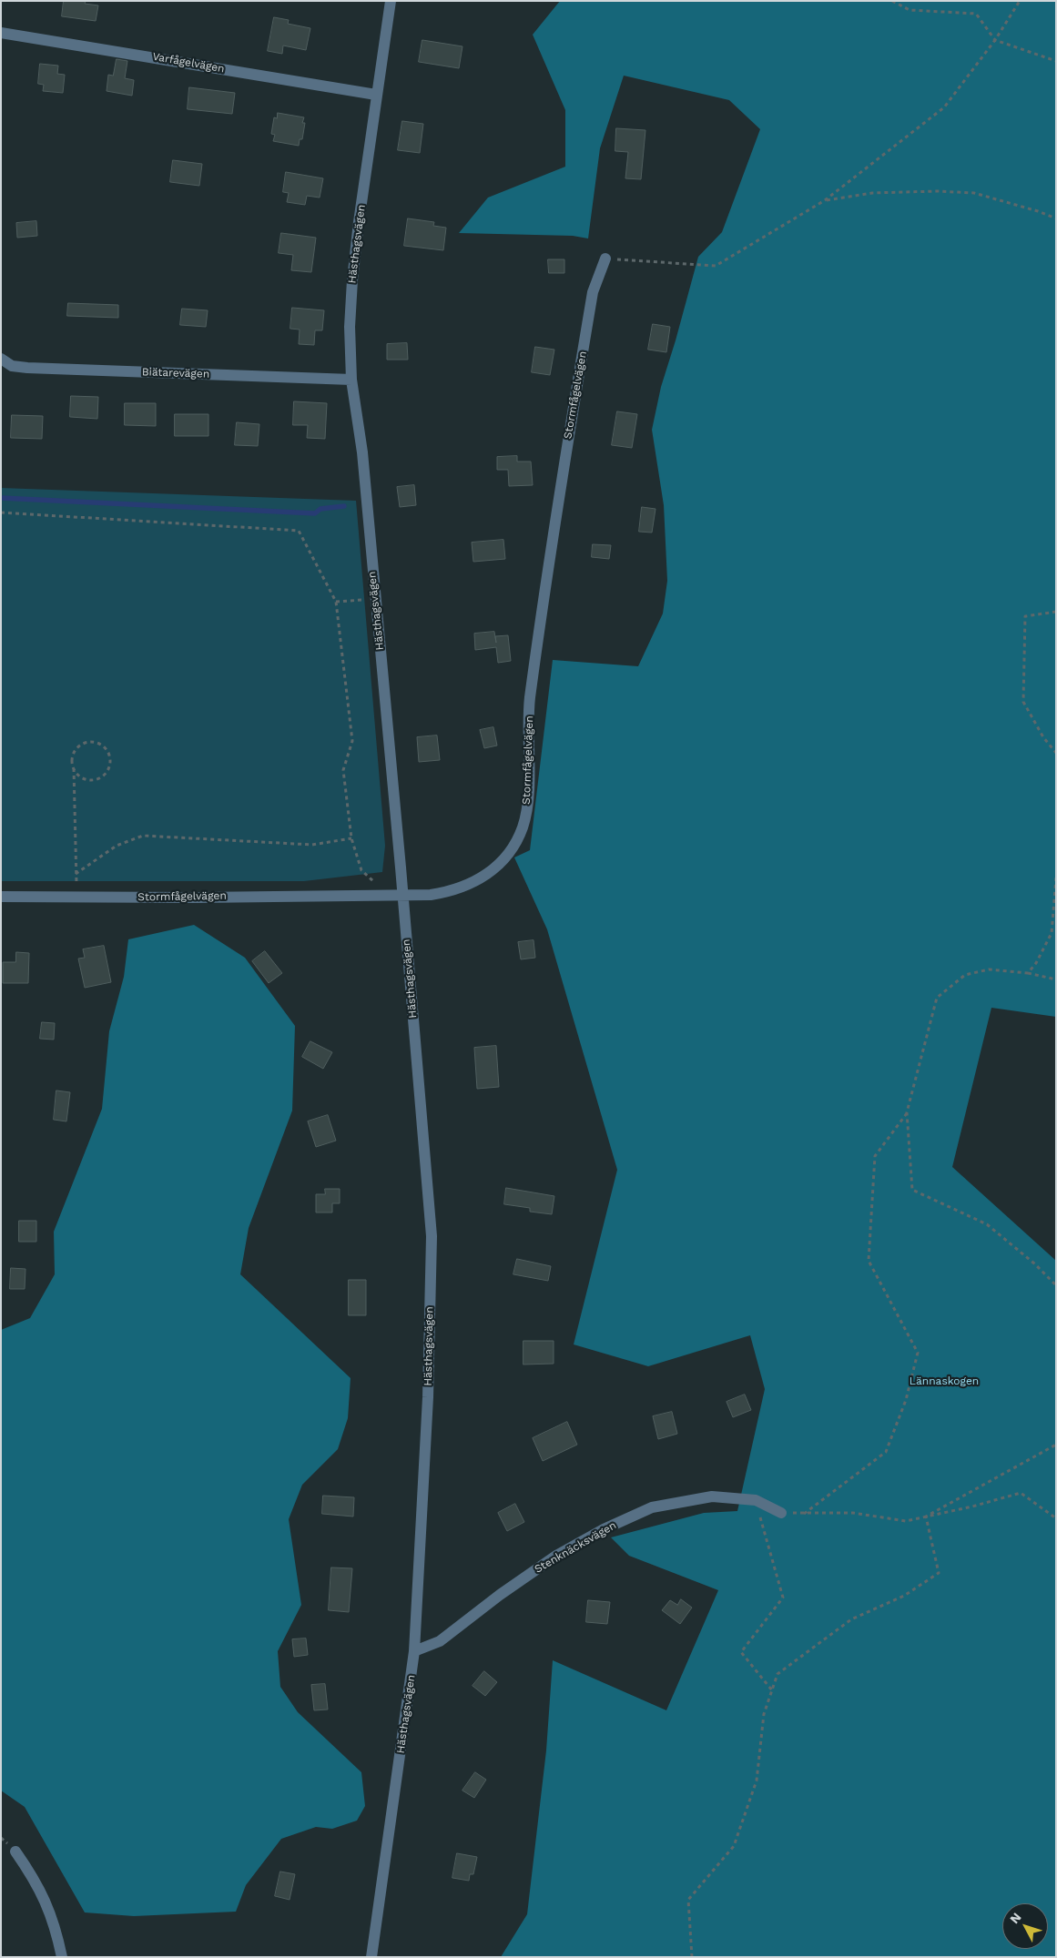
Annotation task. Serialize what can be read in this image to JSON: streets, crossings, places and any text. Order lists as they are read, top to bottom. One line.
{"streets":{"street":["Varfågelvägen","Hästhagsvägen","Biätarevägen","Stormfågelvägen","Stenknäcksvägen"]},"crossings":[["Varfågelvägen","Hästhagsvägen"],["Hästhagsvägen","Biätarevägen"],["Hästhagsvägen","Stormfågelvägen"],["Hästhagsvägen","Stenknäcksvägen"]],"parks":["Lännaskogen"],"north":"top left"}
